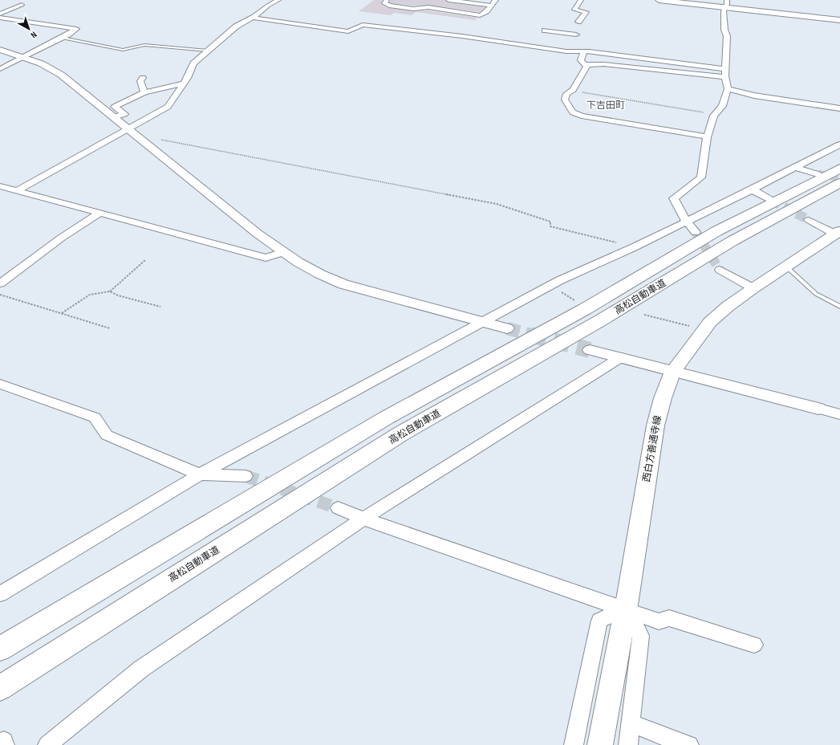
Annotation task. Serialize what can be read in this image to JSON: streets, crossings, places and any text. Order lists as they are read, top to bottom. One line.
{"streets":{"highway":["高松自動車道"],"main road":["西白方善通寺線"]},"districts":["下吉田町"],"north":"bottom right"}
